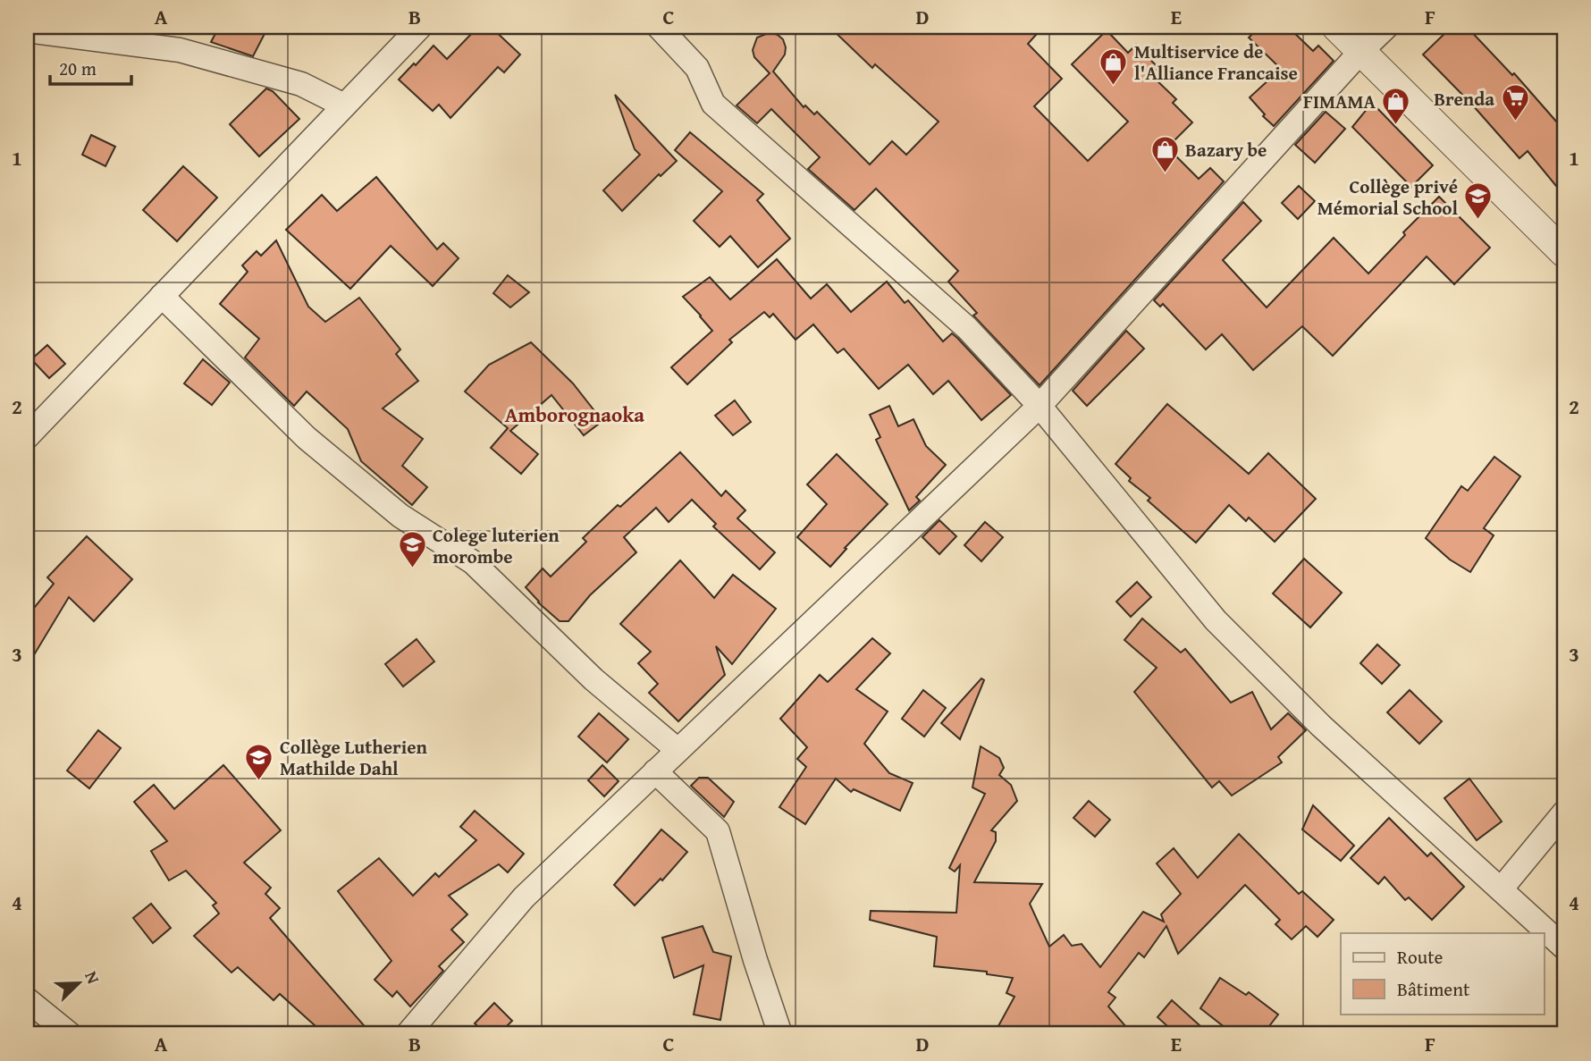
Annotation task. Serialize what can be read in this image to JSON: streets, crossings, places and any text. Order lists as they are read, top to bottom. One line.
{"districts":["Amborognaoka"],"places":{"shop":["Multiservice de l'Alliance Francaise","FIMAMA","Bazary be"],"supermarket":["Brenda"],"school or university":["Collège privé Mémorial School","Colege luterien morombe","Collège Lutherien Mathilde Dahl"]},"legend":["Route","Bâtiment"],"scale_bar":"20 m","north":"top right","grid":{"columns":["A","B","C","D","E","F"],"rows":["1","2","3","4"]}}
